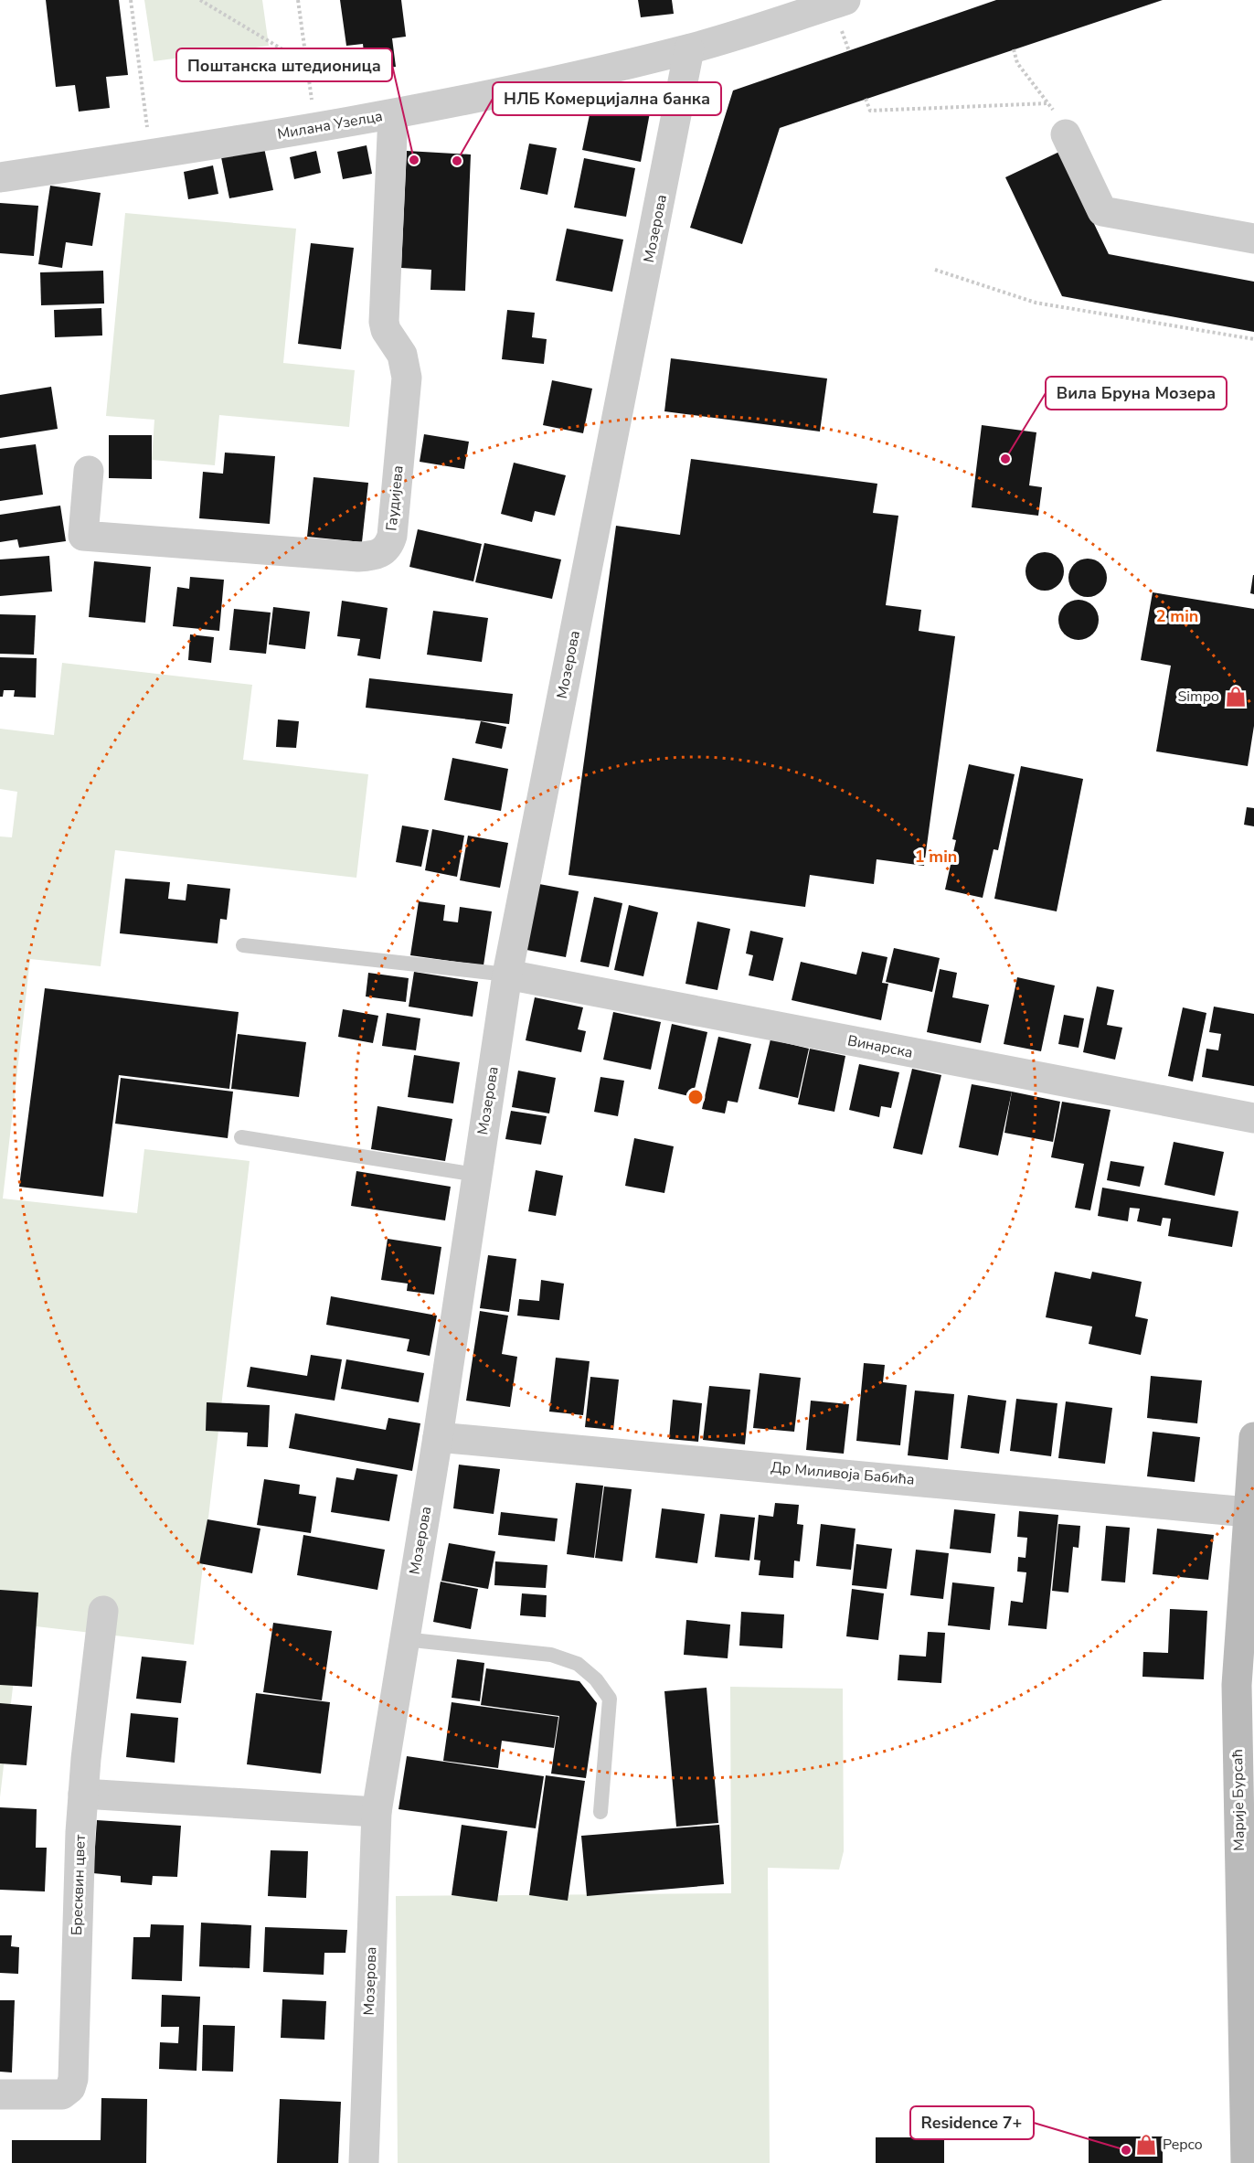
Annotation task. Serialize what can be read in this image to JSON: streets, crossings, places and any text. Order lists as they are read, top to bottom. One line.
{"streets":{"street":["Милана Узелца","Мозерова","Гаудијева","Винарска","Др Миливоја Бабића","Марије Бурсаћ","Бресквин цвет"]},"crossings":[["Милана Узелца","Мозерова"],["Милана Узелца","Гаудијева"],["Мозерова","Винарска"],["Мозерова","Др Миливоја Бабића"],["Др Миливоја Бабића","Марије Бурсаћ"]],"places":{"other":["Поштанска штедионица","НЛБ Комерцијална банка","Вила Бруна Мозера","Residence 7+"],"shop":["Simpo","Pepco"]},"rings":["2 min","1 min"]}
